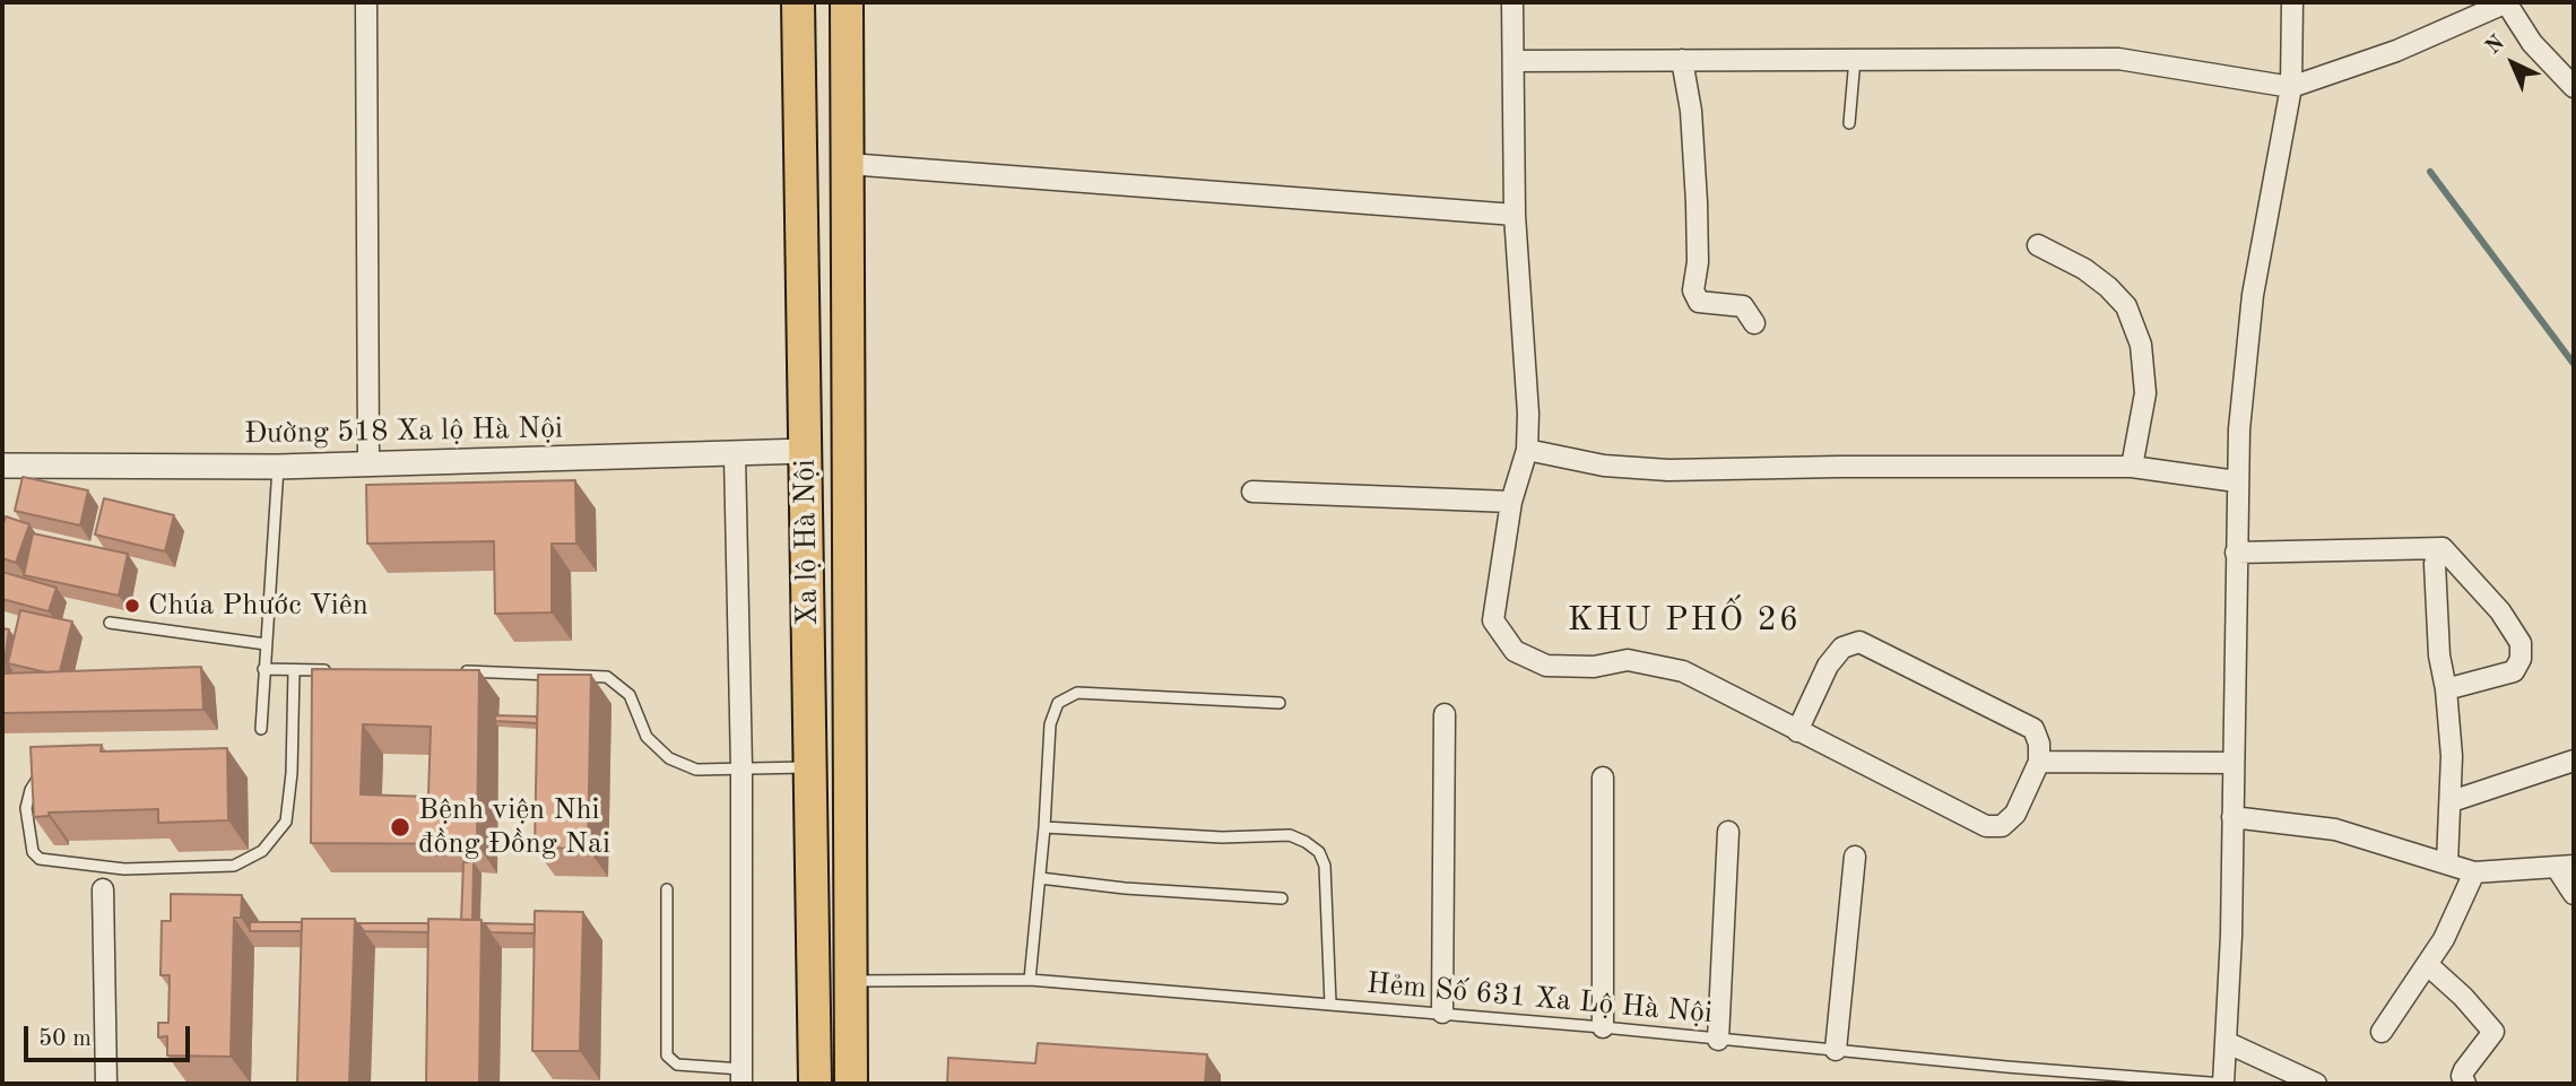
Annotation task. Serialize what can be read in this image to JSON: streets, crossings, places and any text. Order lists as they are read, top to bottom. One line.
{"streets":{"highway":["Xa lộ Hà Nội"],"street":["Đường 518 Xa lộ Hà Nội"],"lane":["Hẻm Số 631 Xa Lộ Hà Nội"]},"crossings":[["Đường 518 Xa lộ Hà Nội","Xa lộ Hà Nội"],["Xa lộ Hà Nội","Hẻm Số 631 Xa Lộ Hà Nội"]],"districts":["KHU PHỐ 26"],"places":["Chúa Phước Viên","Bệnh viện Nhi đồng Đồng Nai"],"scale_bar":"50 m","north":"top left"}
